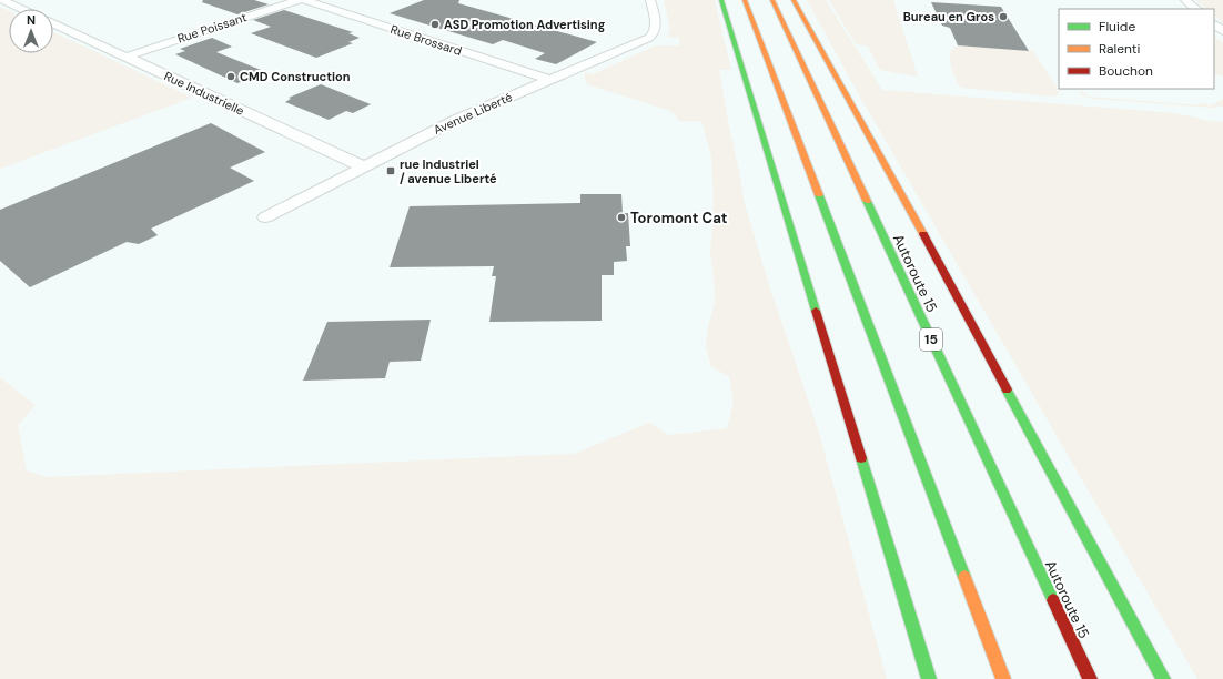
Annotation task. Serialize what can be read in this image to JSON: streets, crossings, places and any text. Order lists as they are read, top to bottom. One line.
{"streets":{"highway":["Autoroute 15","15"],"street":["Rue Poissant","Rue Brossard","Rue Industrielle","Avenue Liberté"]},"crossings":[["Rue Poissant","Rue Industrielle"],["Rue Brossard","Avenue Liberté"],["Rue Industrielle","Avenue Liberté"]],"places":{"other":["Bureau en Gros","ASD Promotion Advertising","CMD Construction","Toromont Cat"],"transit":["rue Industriel / avenue Liberté"]},"legend":["Fluide","Ralenti","Bouchon"],"north":"top"}
